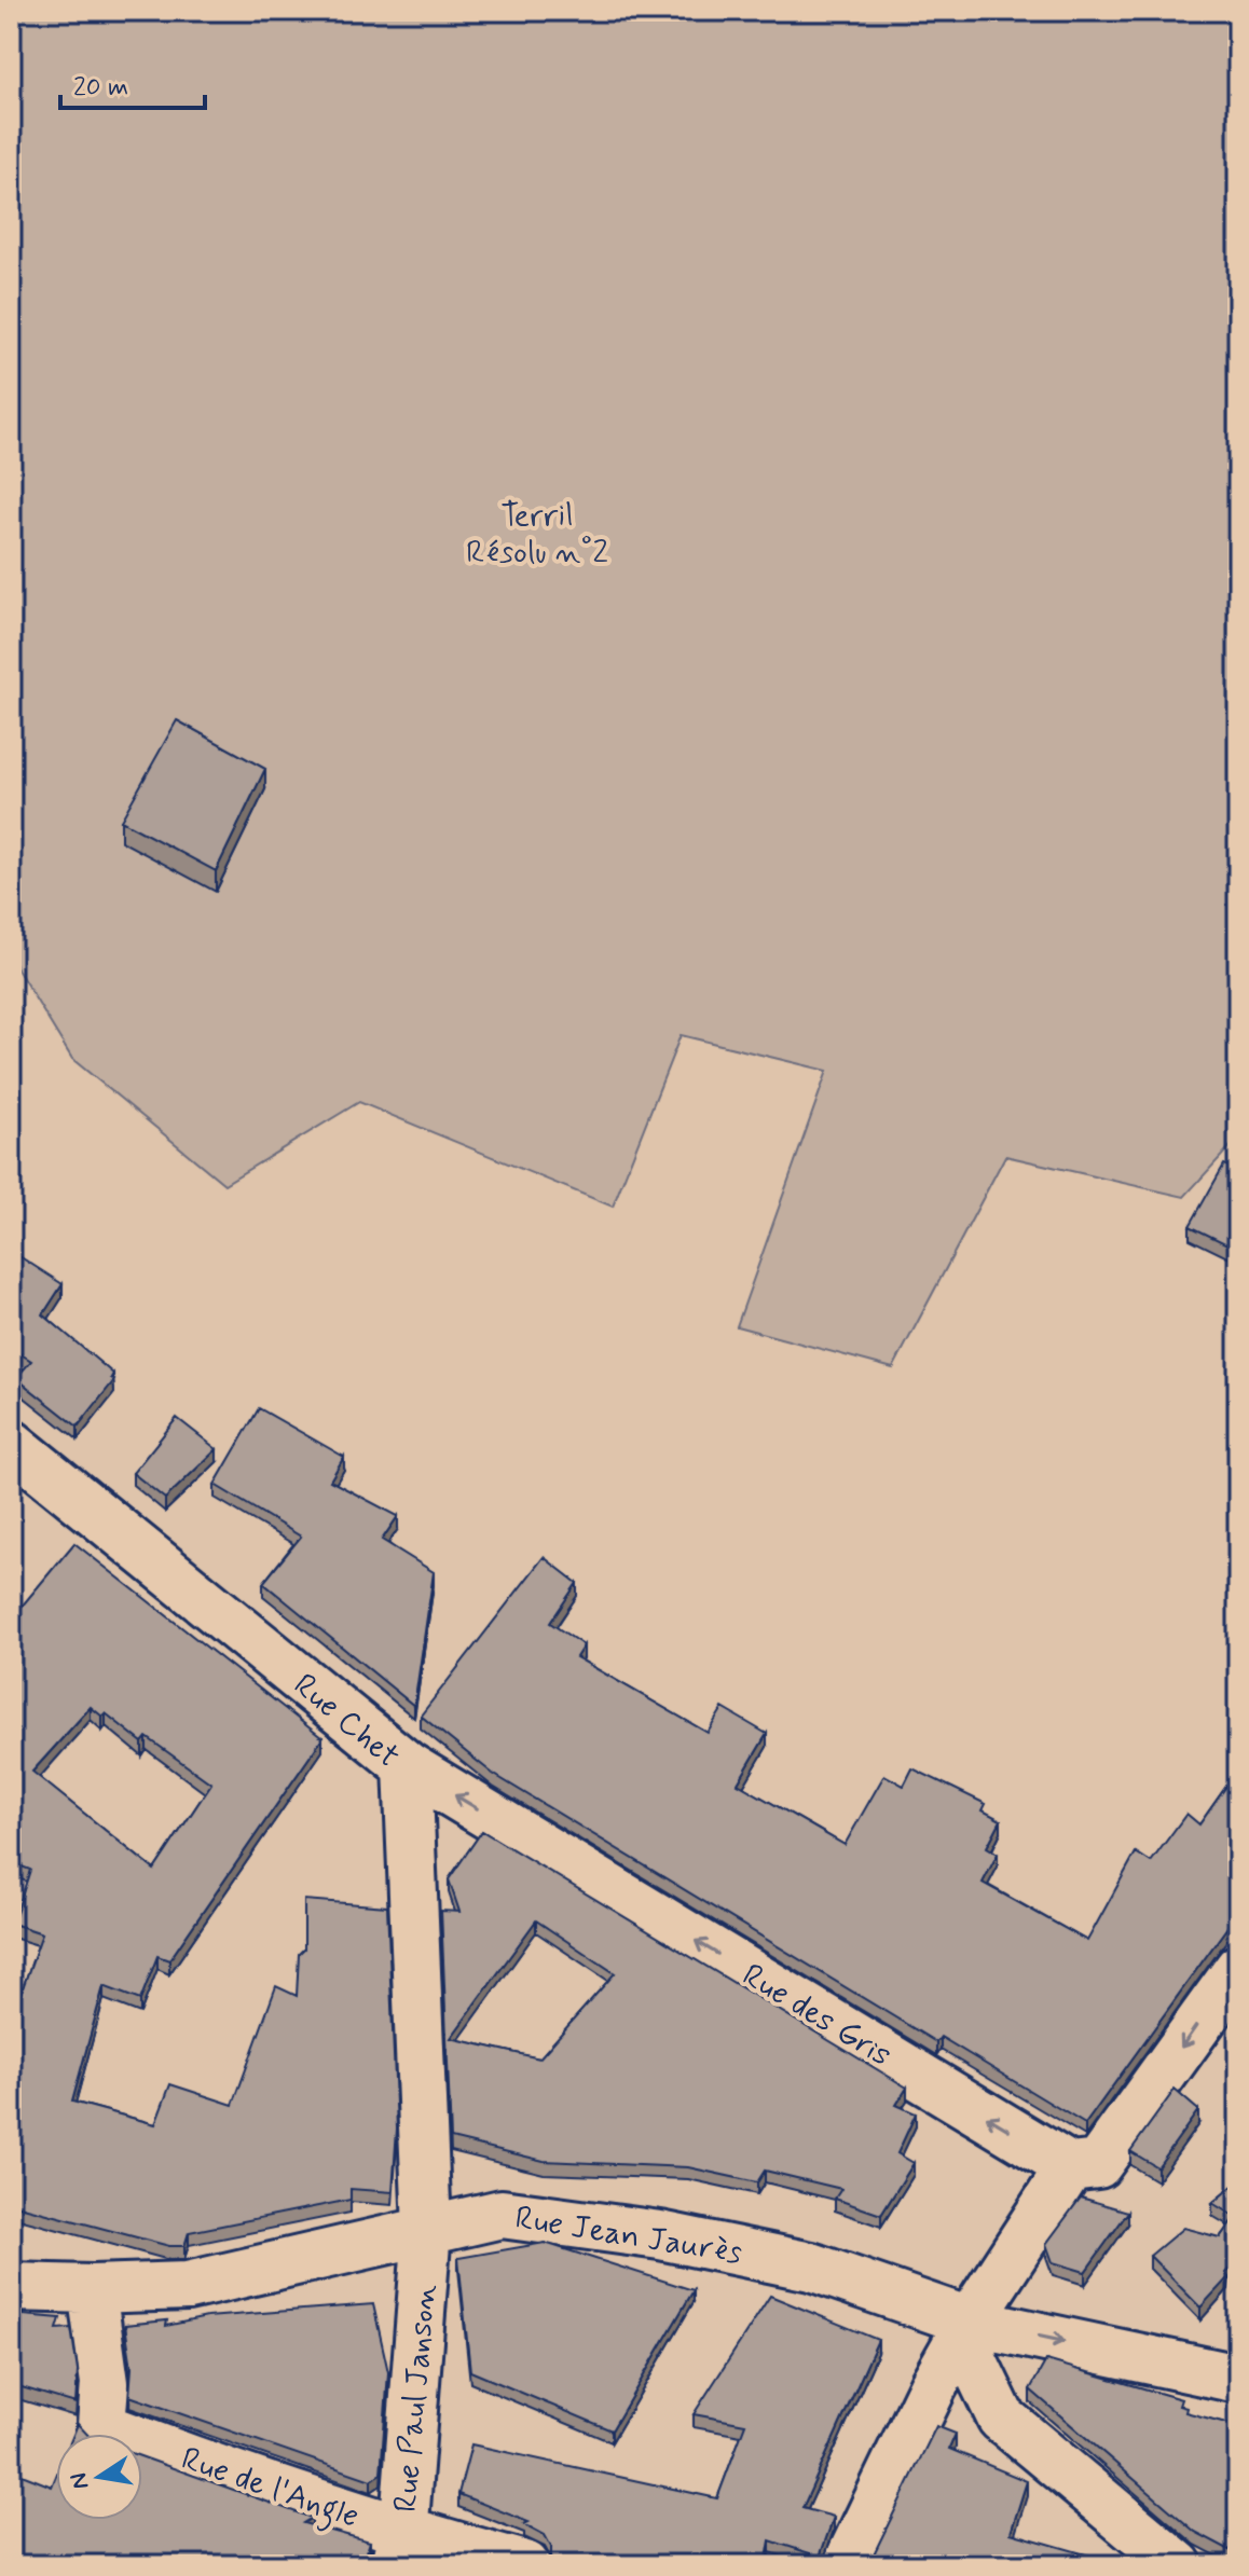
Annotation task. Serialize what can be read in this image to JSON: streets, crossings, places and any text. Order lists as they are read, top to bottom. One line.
{"streets":{"street":["Rue Chet","Rue des Gris","Rue Jean Jaurès","Rue Paul Janson","Rue de l'Angle"]},"crossings":[["Rue Chet","Rue des Gris"],["Rue Chet","Rue Jean Jaurès"],["Rue Chet","Rue Paul Janson"],["Rue Jean Jaurès","Rue Paul Janson"],["Rue Jean Jaurès","Rue de l'Angle"],["Rue Paul Janson","Rue de l'Angle"]],"one_way":["Rue des Gris"],"parks":["Terril Résolu n°2"],"scale_bar":"20 m","north":"left"}
